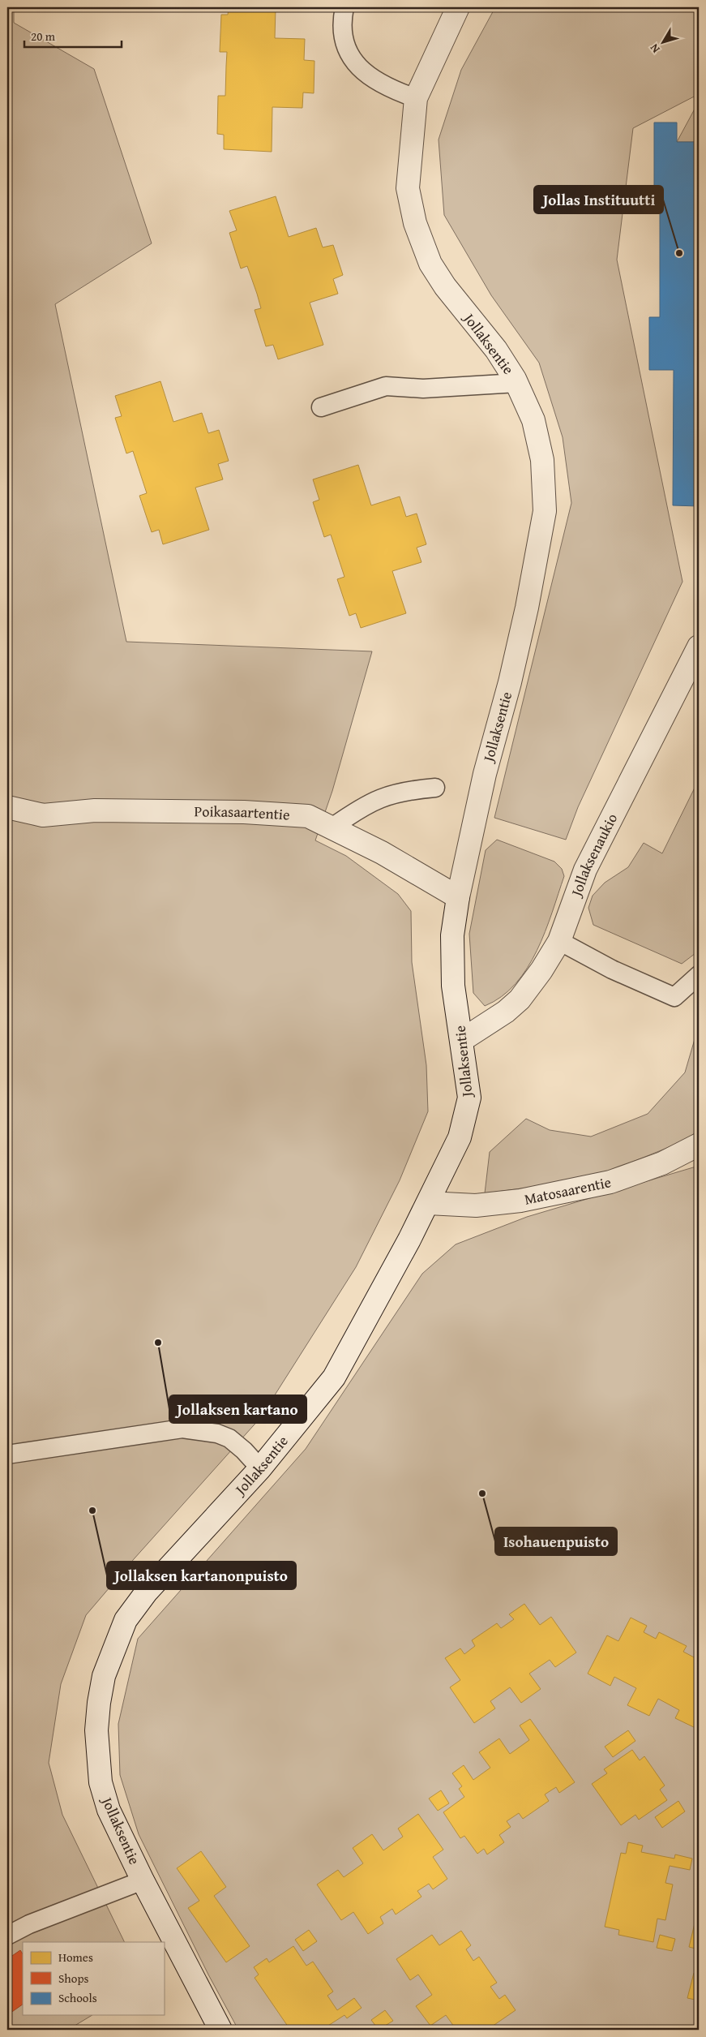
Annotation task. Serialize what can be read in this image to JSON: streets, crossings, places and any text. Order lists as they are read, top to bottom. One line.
{"streets":{"street":["Jollaksentie","Poikasaartentie","Jollaksenaukio","Matosaarentie"]},"crossings":[["Jollaksentie","Poikasaartentie"],["Jollaksentie","Jollaksenaukio"],["Jollaksentie","Matosaarentie"]],"places":["Jollas Instituutti","Jollaksen kartano","Isohauenpuisto","Jollaksen kartanonpuisto"],"legend":["Homes","Shops","Schools"],"scale_bar":"20 m","north":"bottom left"}
